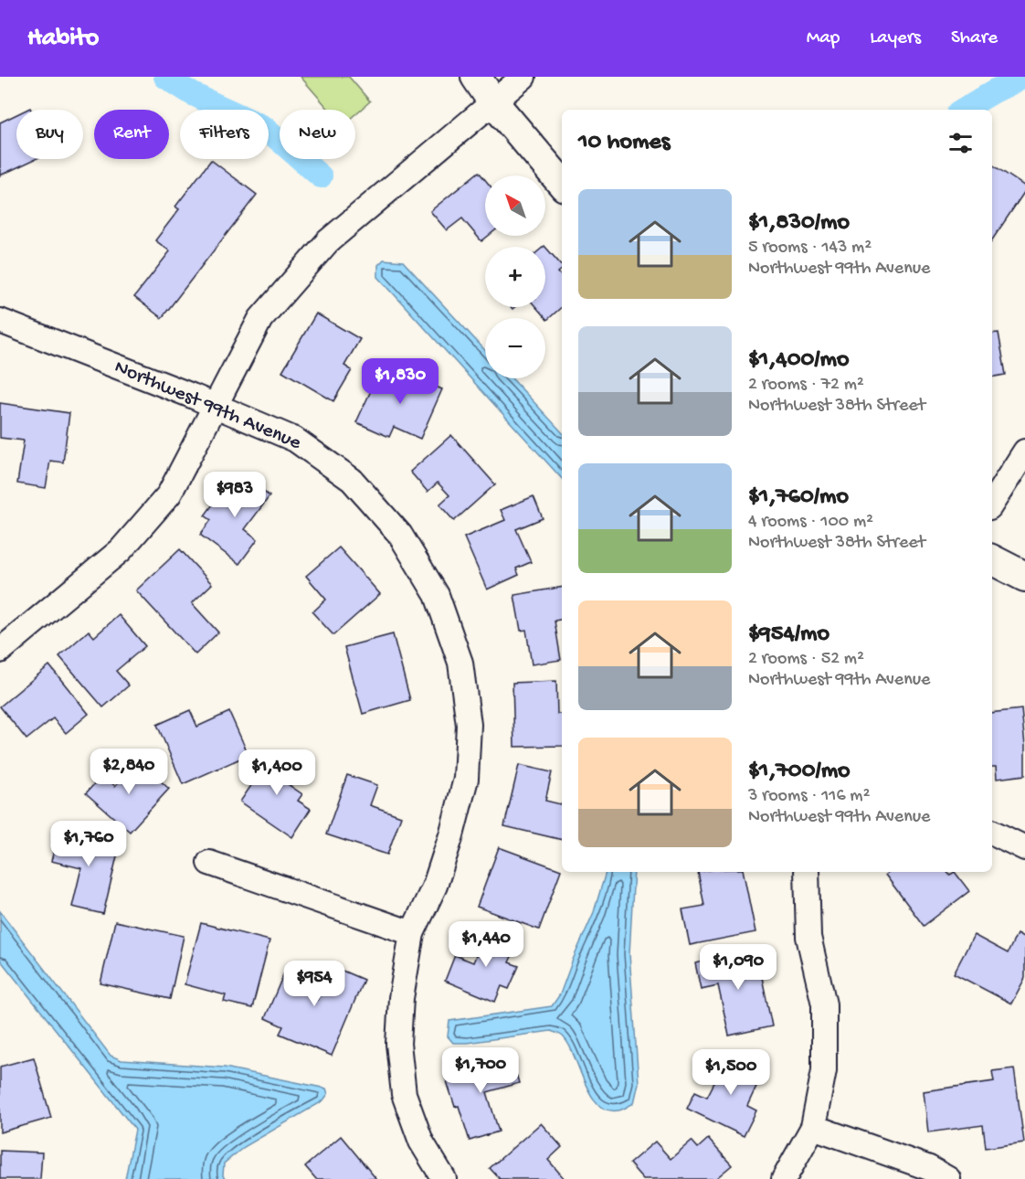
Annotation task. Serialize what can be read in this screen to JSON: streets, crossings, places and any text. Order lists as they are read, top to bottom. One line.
{"streets":{"street":["Northwest 99th Avenue"]},"north":"top left","page":{"header":"Habito","nav":["Map","Layers","Share"],"chip":["Buy","Rent","Filters","New"],"heading":"10 homes","map_buttons":["+","−"],"list":[{"name":"$1,830/mo","note":"5 rooms · 143 m² · Northwest 99th Avenue"},{"name":"$1,400/mo","note":"2 rooms · 72 m² · Northwest 38th Street"},{"name":"$1,760/mo","note":"4 rooms · 100 m² · Northwest 38th Street"},{"name":"$954/mo","note":"2 rooms · 52 m² · Northwest 99th Avenue"},{"name":"$1,700/mo","note":"3 rooms · 116 m² · Northwest 99th Avenue"}],"price":["$1,830","$983","$2,840","$1,400","$1,760","$1,440","$1,090","$954","$1,700","$1,500"]}}
